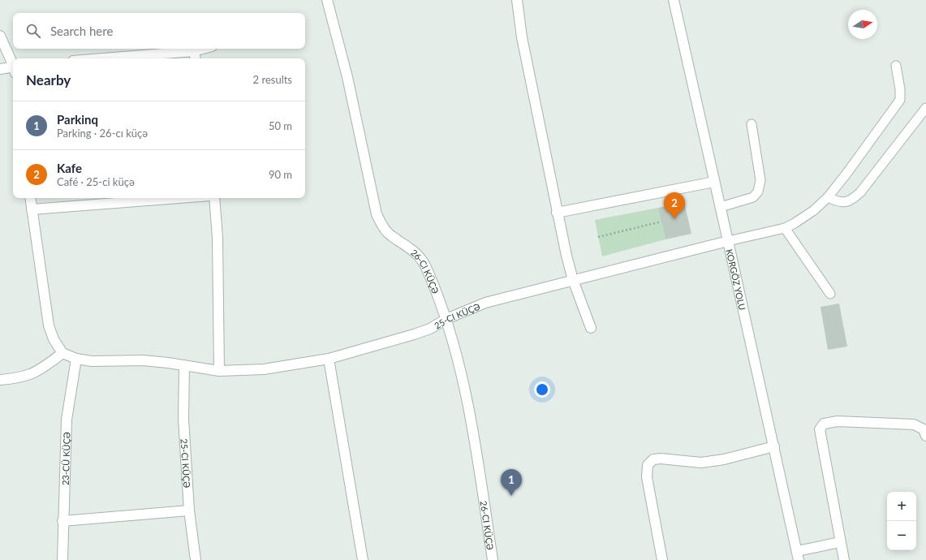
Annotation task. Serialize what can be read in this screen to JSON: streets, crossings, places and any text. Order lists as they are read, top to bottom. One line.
{"streets":{"street":["KORGÖZ YOLU","25-CI KÜÇƏ","23-CÜ KÜÇƏ"]},"crossings":[["KORGÖZ YOLU","25-CI KÜÇƏ"],["25-CI KÜÇƏ","23-CÜ KÜÇƏ"]],"north":"right","page":{"search":"Search here","heading":["Nearby","2 results"],"list":[{"mark":"1","name":"Parkinq","note":"Parking · 26-cı küçə","value":"50 m"},{"mark":"2","name":"Kafe","note":"Café · 25-ci küçə","value":"90 m"}],"pins":["2","1"],"map_buttons":["+","−"]}}
